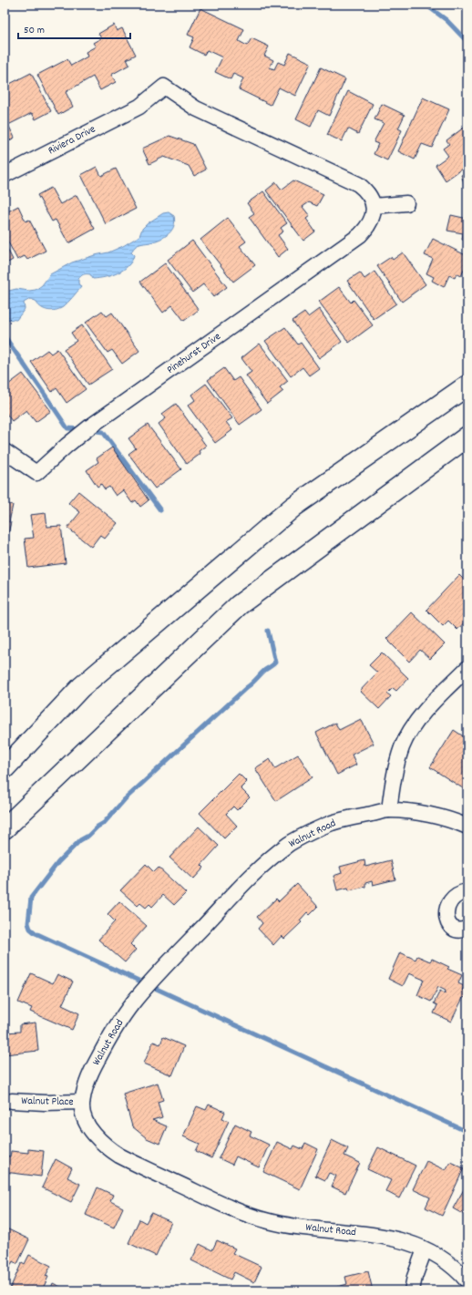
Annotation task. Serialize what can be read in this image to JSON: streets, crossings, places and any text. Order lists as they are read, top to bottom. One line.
{"streets":{"street":["Riviera Drive","Pinehurst Drive","Walnut Road","Walnut Place"]},"crossings":[["Riviera Drive","Pinehurst Drive"],["Walnut Road","Walnut Place"]],"scale_bar":"50 m"}
